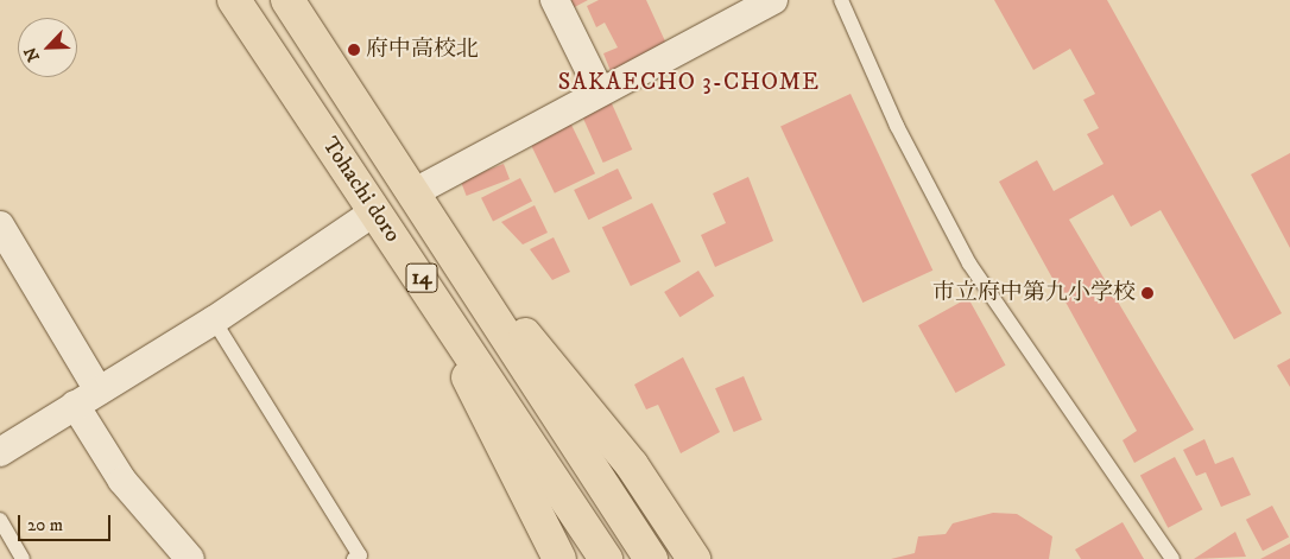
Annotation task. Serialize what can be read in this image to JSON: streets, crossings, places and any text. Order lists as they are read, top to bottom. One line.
{"streets":{"main road":["Tohachi doro","14"]},"crossings":[["Tohachi doro","14"]],"districts":["SAKAECHO 3-CHOME"],"places":["府中高校北","市立府中第九小学校"],"scale_bar":"20 m","north":"bottom left"}
